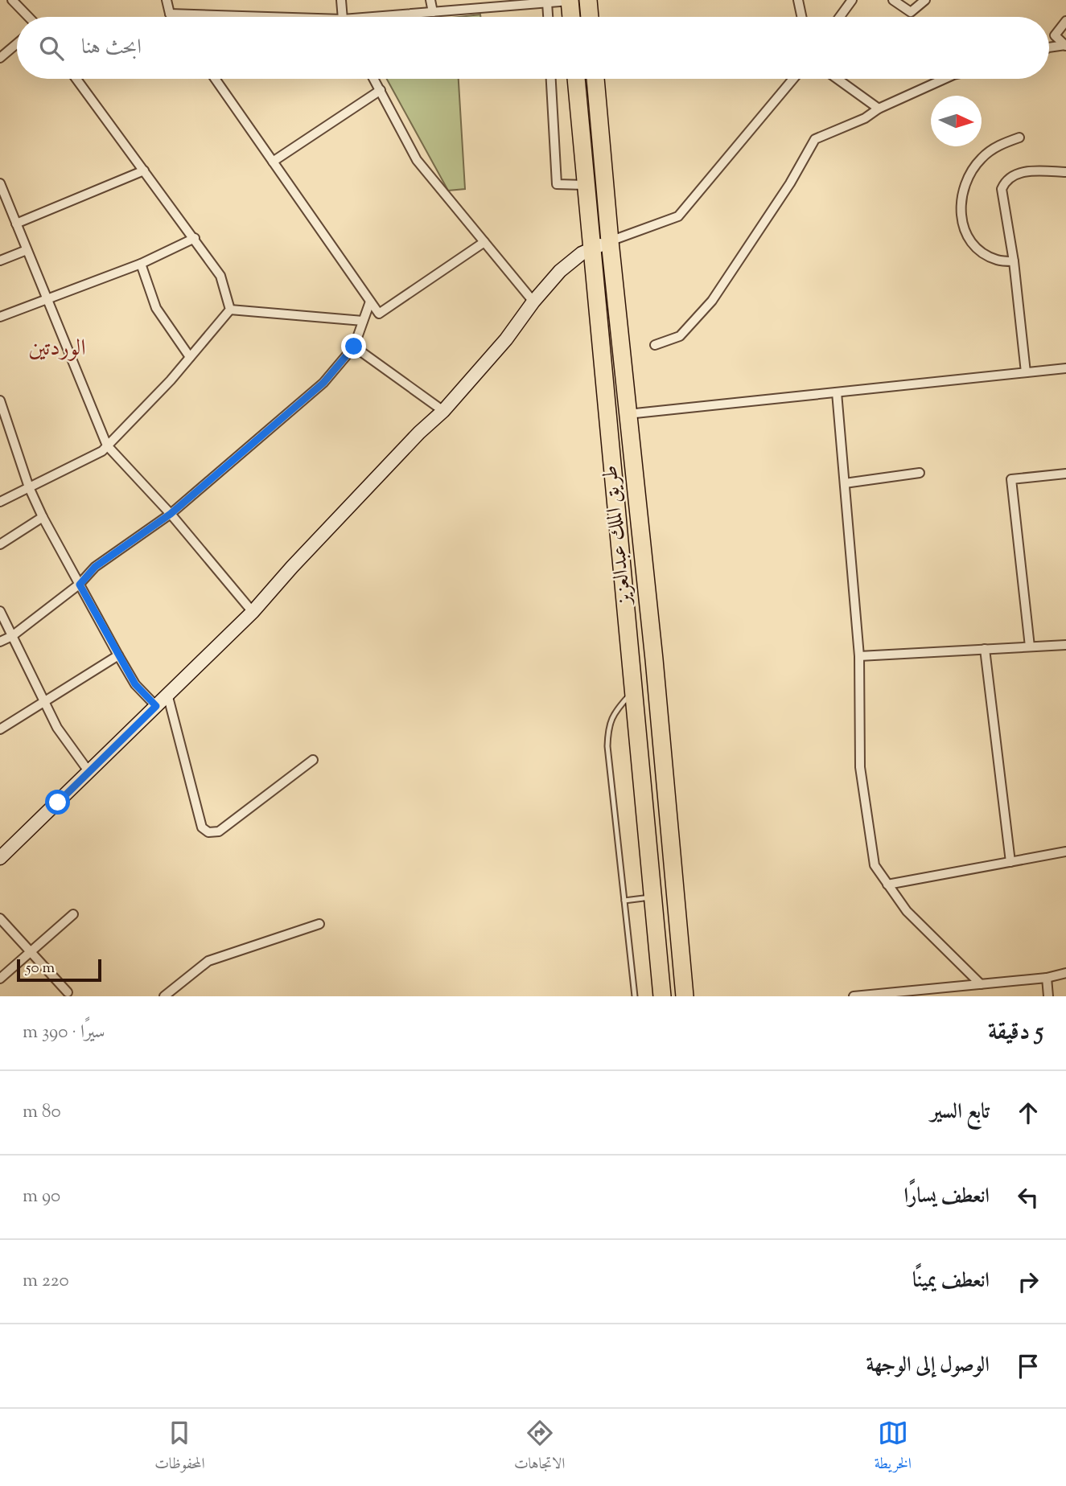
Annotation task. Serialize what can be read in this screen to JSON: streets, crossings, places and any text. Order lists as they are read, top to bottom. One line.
{"streets":{"highway":["طريق الملك عبدالعزيز"]},"districts":["الوردتين"],"scale_bar":"50 m","north":"right","page":{"search":"ابحث هنا","scale":"50 m","heading":["5 دقيقة","سيرًا · 390 m"],"list":[["تابع السير","80 m"],["انعطف يسارًا","90 m"],["انعطف يمينًا","220 m"],"الوصول إلى الوجهة"],"nav":["الخريطة","الاتجاهات","المحفوظات"]}}
